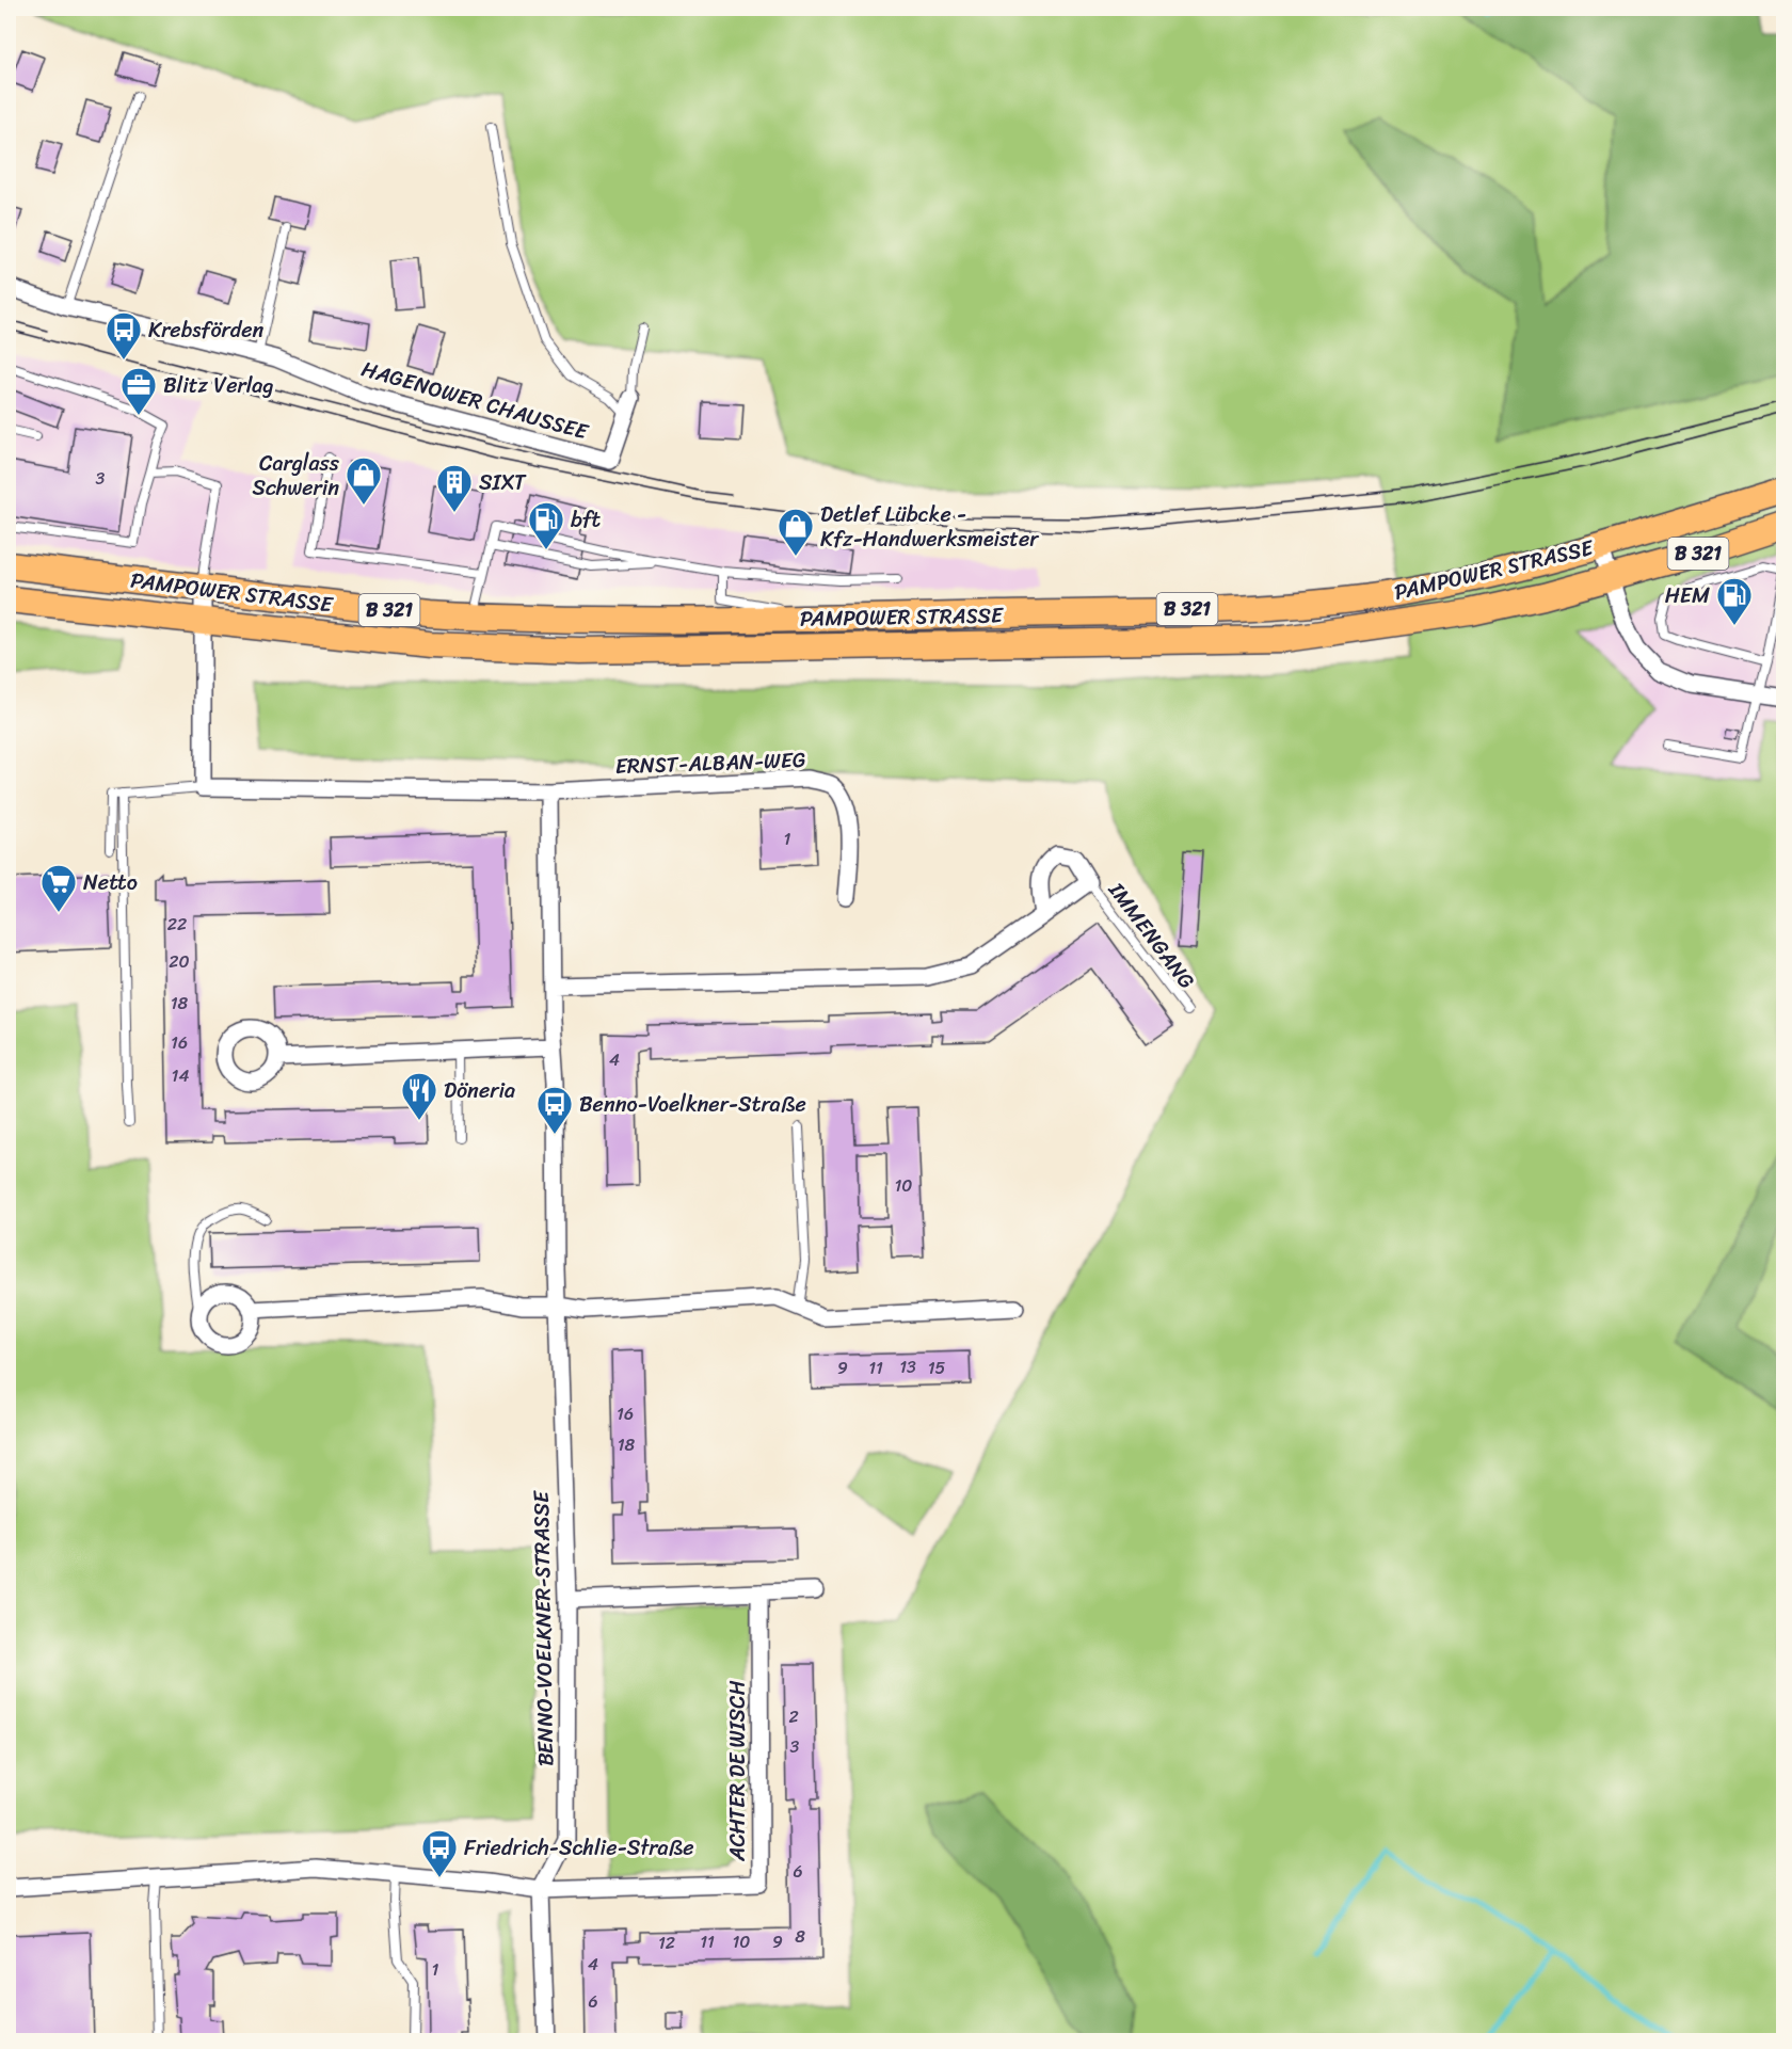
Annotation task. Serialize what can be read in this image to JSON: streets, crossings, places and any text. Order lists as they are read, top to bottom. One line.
{"streets":{"main road":["B 321","PAMPOWER STRASSE"],"street":["HAGENOWER CHAUSSEE","ERNST-ALBAN-WEG","BENNO-VOELKNER-STRASSE","ACHTER DE WISCH"],"lane":["IMMENGANG"]},"crossings":[["ERNST-ALBAN-WEG","BENNO-VOELKNER-STRASSE"],["BENNO-VOELKNER-STRASSE","ACHTER DE WISCH"]],"places":{"bus stop":["Krebsförden","Benno-Voelkner-Straße","Friedrich-Schlie-Straße"],"office":["Blitz Verlag"],"shop":["Carglass Schwerin","Detlef Lübcke - Kfz-Handwerksmeister"],"building":["SIXT"],"fuel station":["bft","HEM"],"supermarket":["Netto"],"restaurant":["Döneria"]},"house_numbers":["3","1","22","20","18","16","4","14","10","13","9","11","15","16","18","2","3","6","8","11","10","9","12","4","1","6"]}
